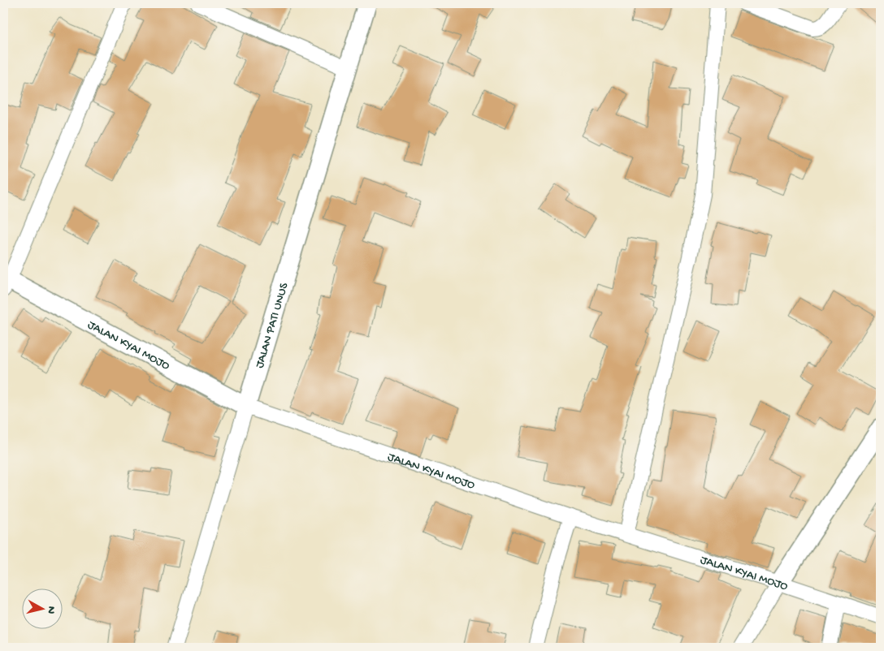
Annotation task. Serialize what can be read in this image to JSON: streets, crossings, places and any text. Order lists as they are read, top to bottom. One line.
{"streets":{"street":["JALAN PATI UNUS","JALAN KYAI MOJO"]},"crossings":[["JALAN PATI UNUS","JALAN KYAI MOJO"]],"north":"right"}
